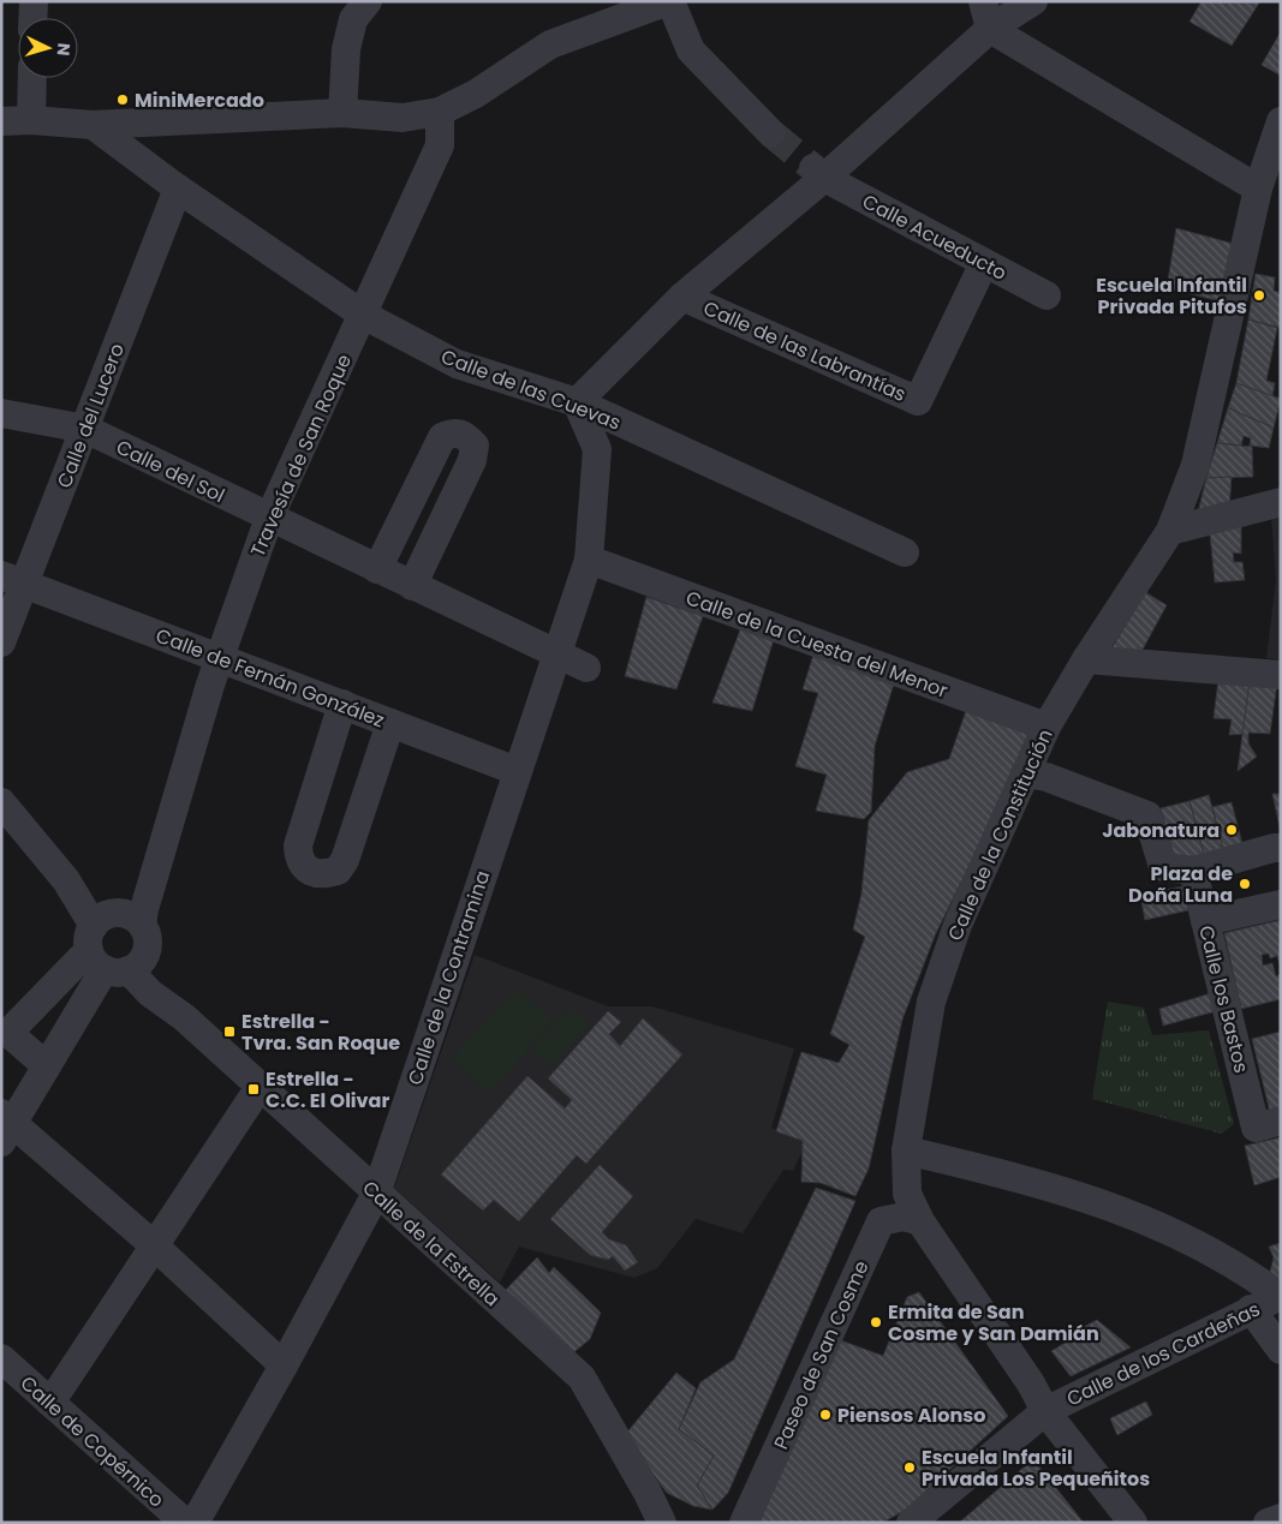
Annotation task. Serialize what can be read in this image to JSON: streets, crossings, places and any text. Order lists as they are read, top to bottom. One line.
{"streets":{"street":["Calle Acueducto","Calle de las Labrantías","Calle de las Cuevas","Calle del Lucero","Travesía de San Roque","Calle del Sol","Calle de la Cuesta del Menor","Calle de Fernán González","Calle de la Constitución","Calle de la Contramina","Calle los Bastos","Calle de la Estrella","Calle de los Cardeñas","Paseo de San Cosme","Calle de Copérnico"]},"crossings":[["Calle Acueducto","Calle de las Labrantías"],["Calle de las Cuevas","Calle del Lucero"],["Calle de las Cuevas","Travesía de San Roque"],["Calle de las Cuevas","Calle de la Contramina"],["Calle del Lucero","Calle del Sol"],["Calle del Lucero","Calle de Fernán González"],["Travesía de San Roque","Calle del Sol"],["Travesía de San Roque","Calle de Fernán González"],["Travesía de San Roque","Calle de la Estrella"],["Calle del Sol","Calle de la Contramina"],["Calle de la Cuesta del Menor","Calle de la Constitución"],["Calle de la Cuesta del Menor","Calle de la Contramina"],["Calle de Fernán González","Calle de la Contramina"],["Calle de la Constitución","Calle de los Cardeñas"],["Calle de la Constitución","Paseo de San Cosme"],["Calle de la Contramina","Calle de la Estrella"]],"places":{"other":["MiniMercado","Escuela Infantil Privada Pitufos","Jabonatura","Plaza de Doña Luna","Ermita de San Cosme y San Damián","Piensos Alonso","Escuela Infantil Privada Los Pequeñitos"],"transit":["Estrella - Tvra. San Roque","Estrella - C.C. El Olivar"]},"north":"right"}
